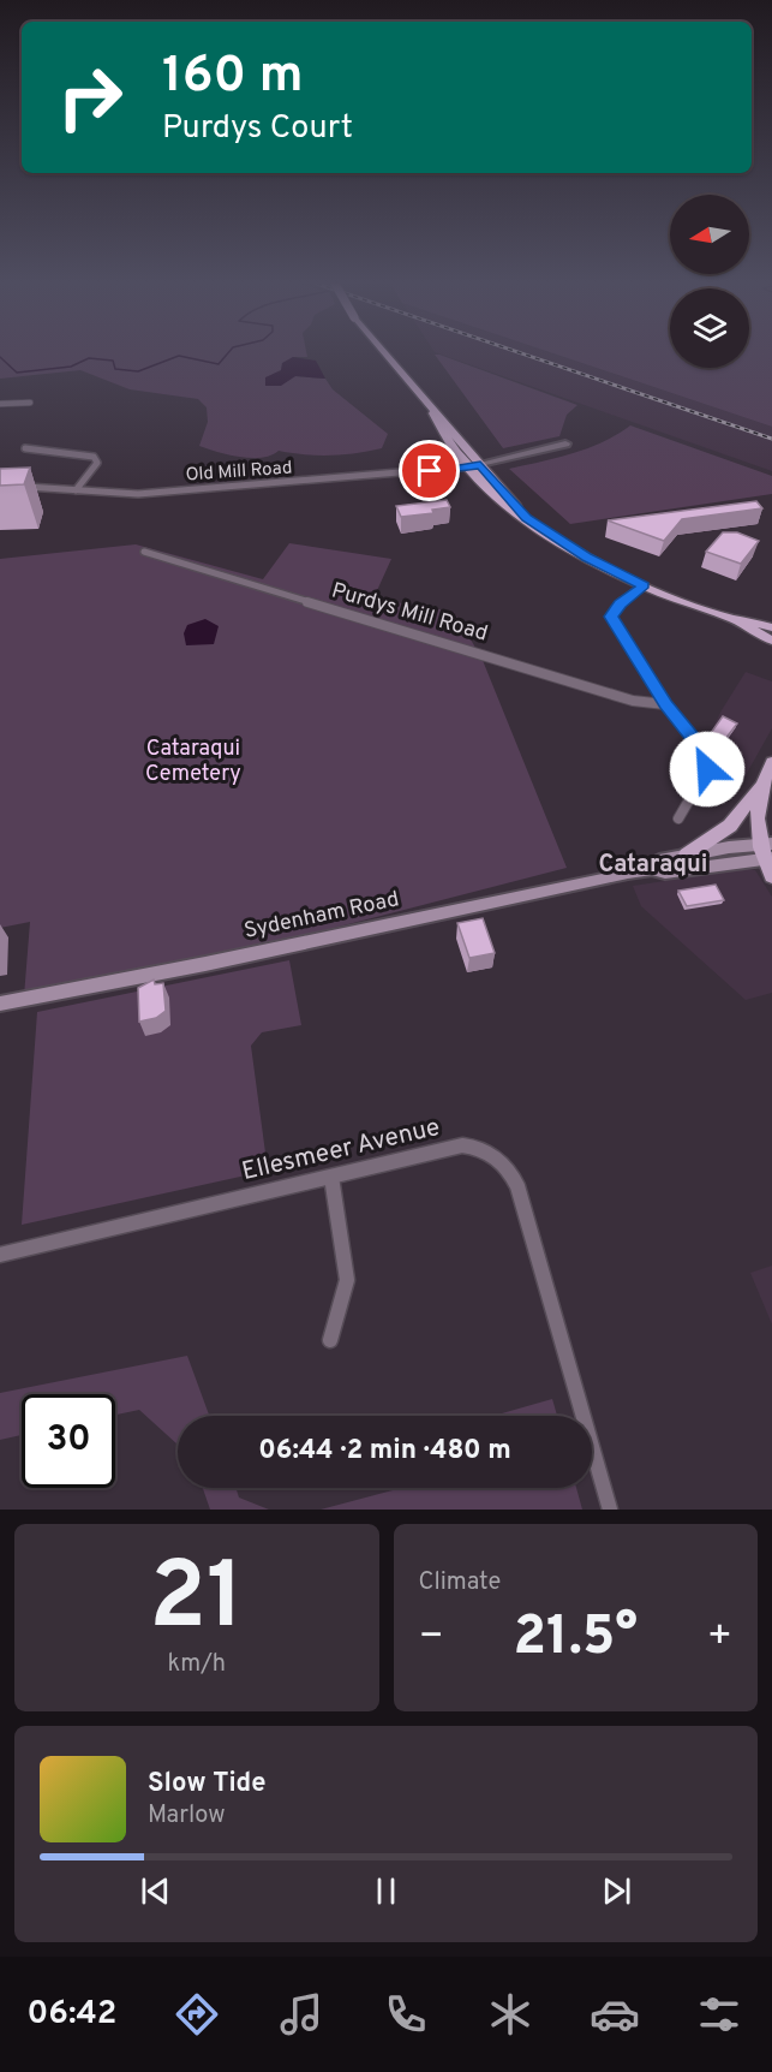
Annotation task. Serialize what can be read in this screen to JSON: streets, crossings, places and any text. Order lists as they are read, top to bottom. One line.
{"streets":{"main road":["Sydenham Road"],"street":["Old Mill Road","Purdys Mill Road","Ellesmeer Avenue"]},"districts":["Cataraqui"],"parks":["Cataraqui Cemetery"],"north":"left","page":{"turn":["160 m","Purdys Court"],"limit":"30","trip":"06:44 · 2 min · 480 m","tile":[["21","km/h"],"Climate"],"heat":["−","21.5°","+"],"song":["Slow Tide","Marlow"],"tabs":"06:42"}}
